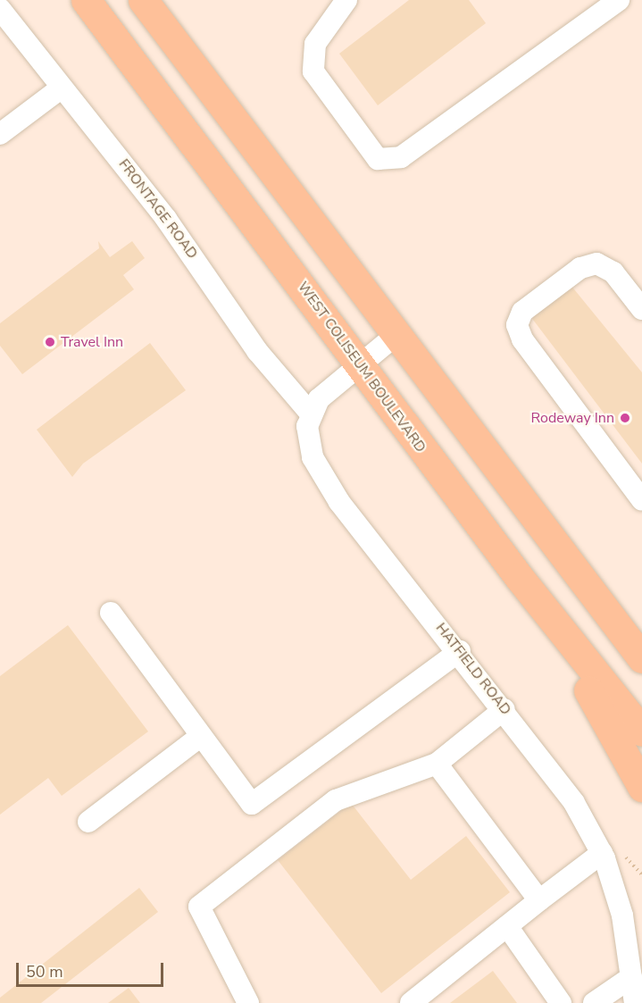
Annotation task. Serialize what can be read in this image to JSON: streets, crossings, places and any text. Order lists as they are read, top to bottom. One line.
{"streets":{"highway":["WEST COLISEUM BOULEVARD"],"street":["FRONTAGE ROAD","HATFIELD ROAD"]},"crossings":[["FRONTAGE ROAD","HATFIELD ROAD"]],"places":["Travel Inn","Rodeway Inn"],"scale_bar":"50 m"}
